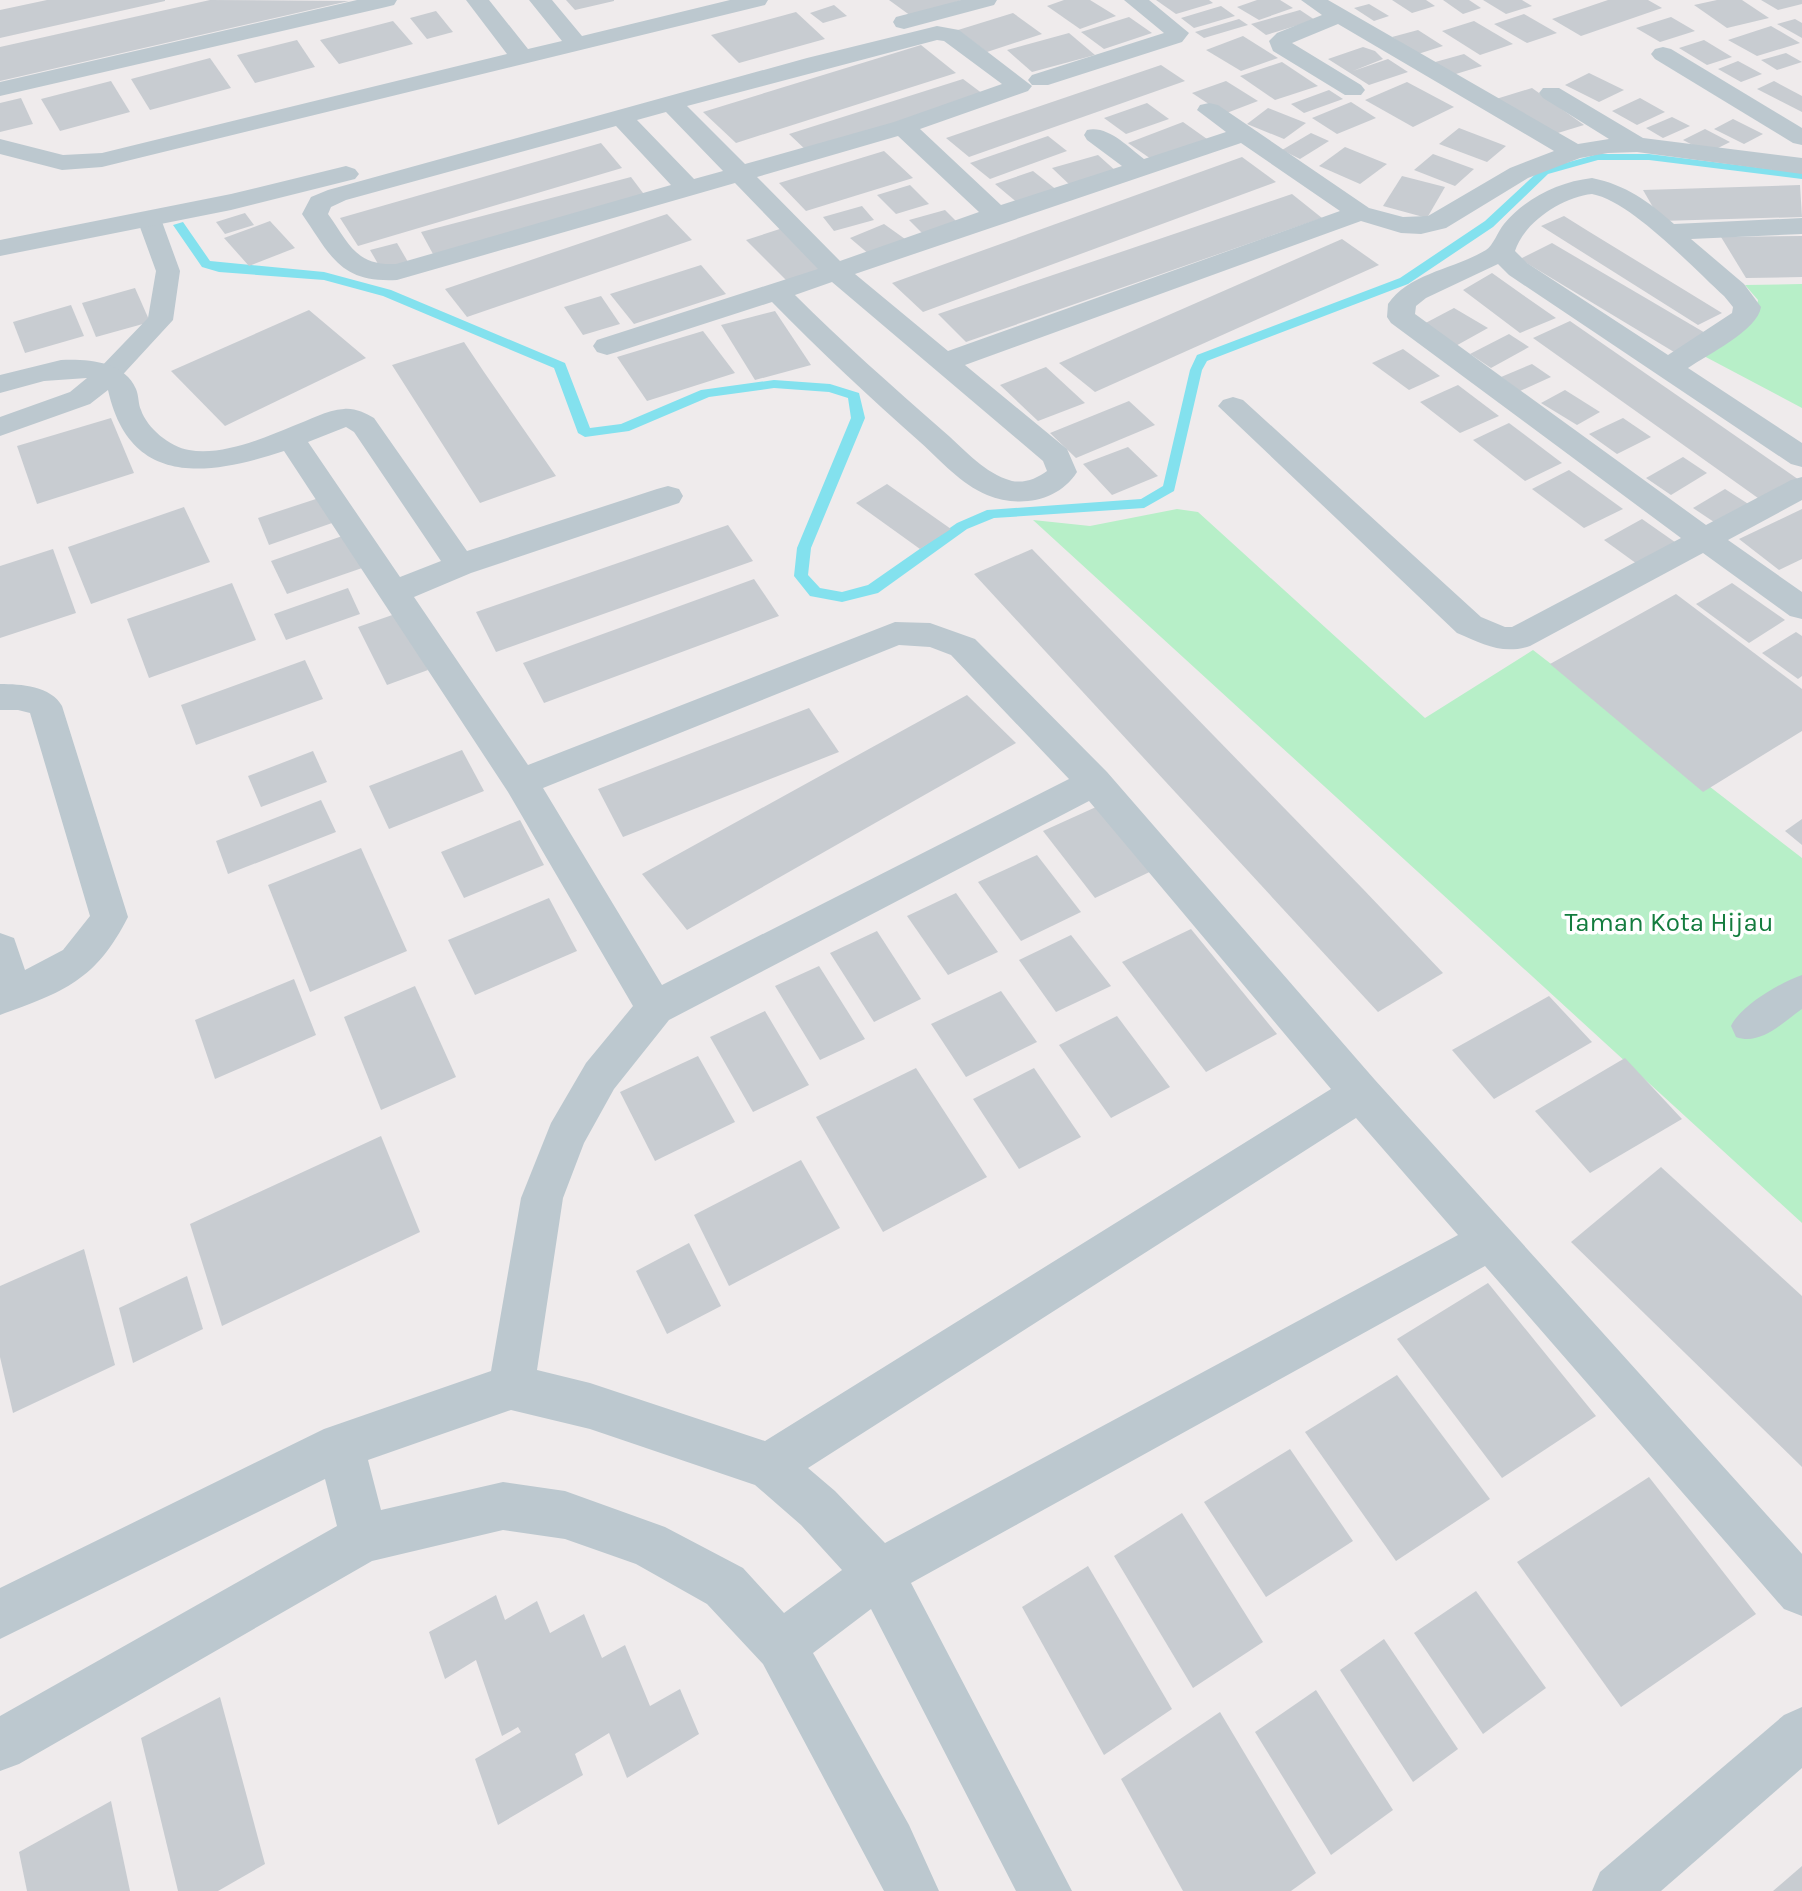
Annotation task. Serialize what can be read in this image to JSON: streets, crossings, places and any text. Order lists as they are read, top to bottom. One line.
{"parks":["Taman Kota Hijau"]}
